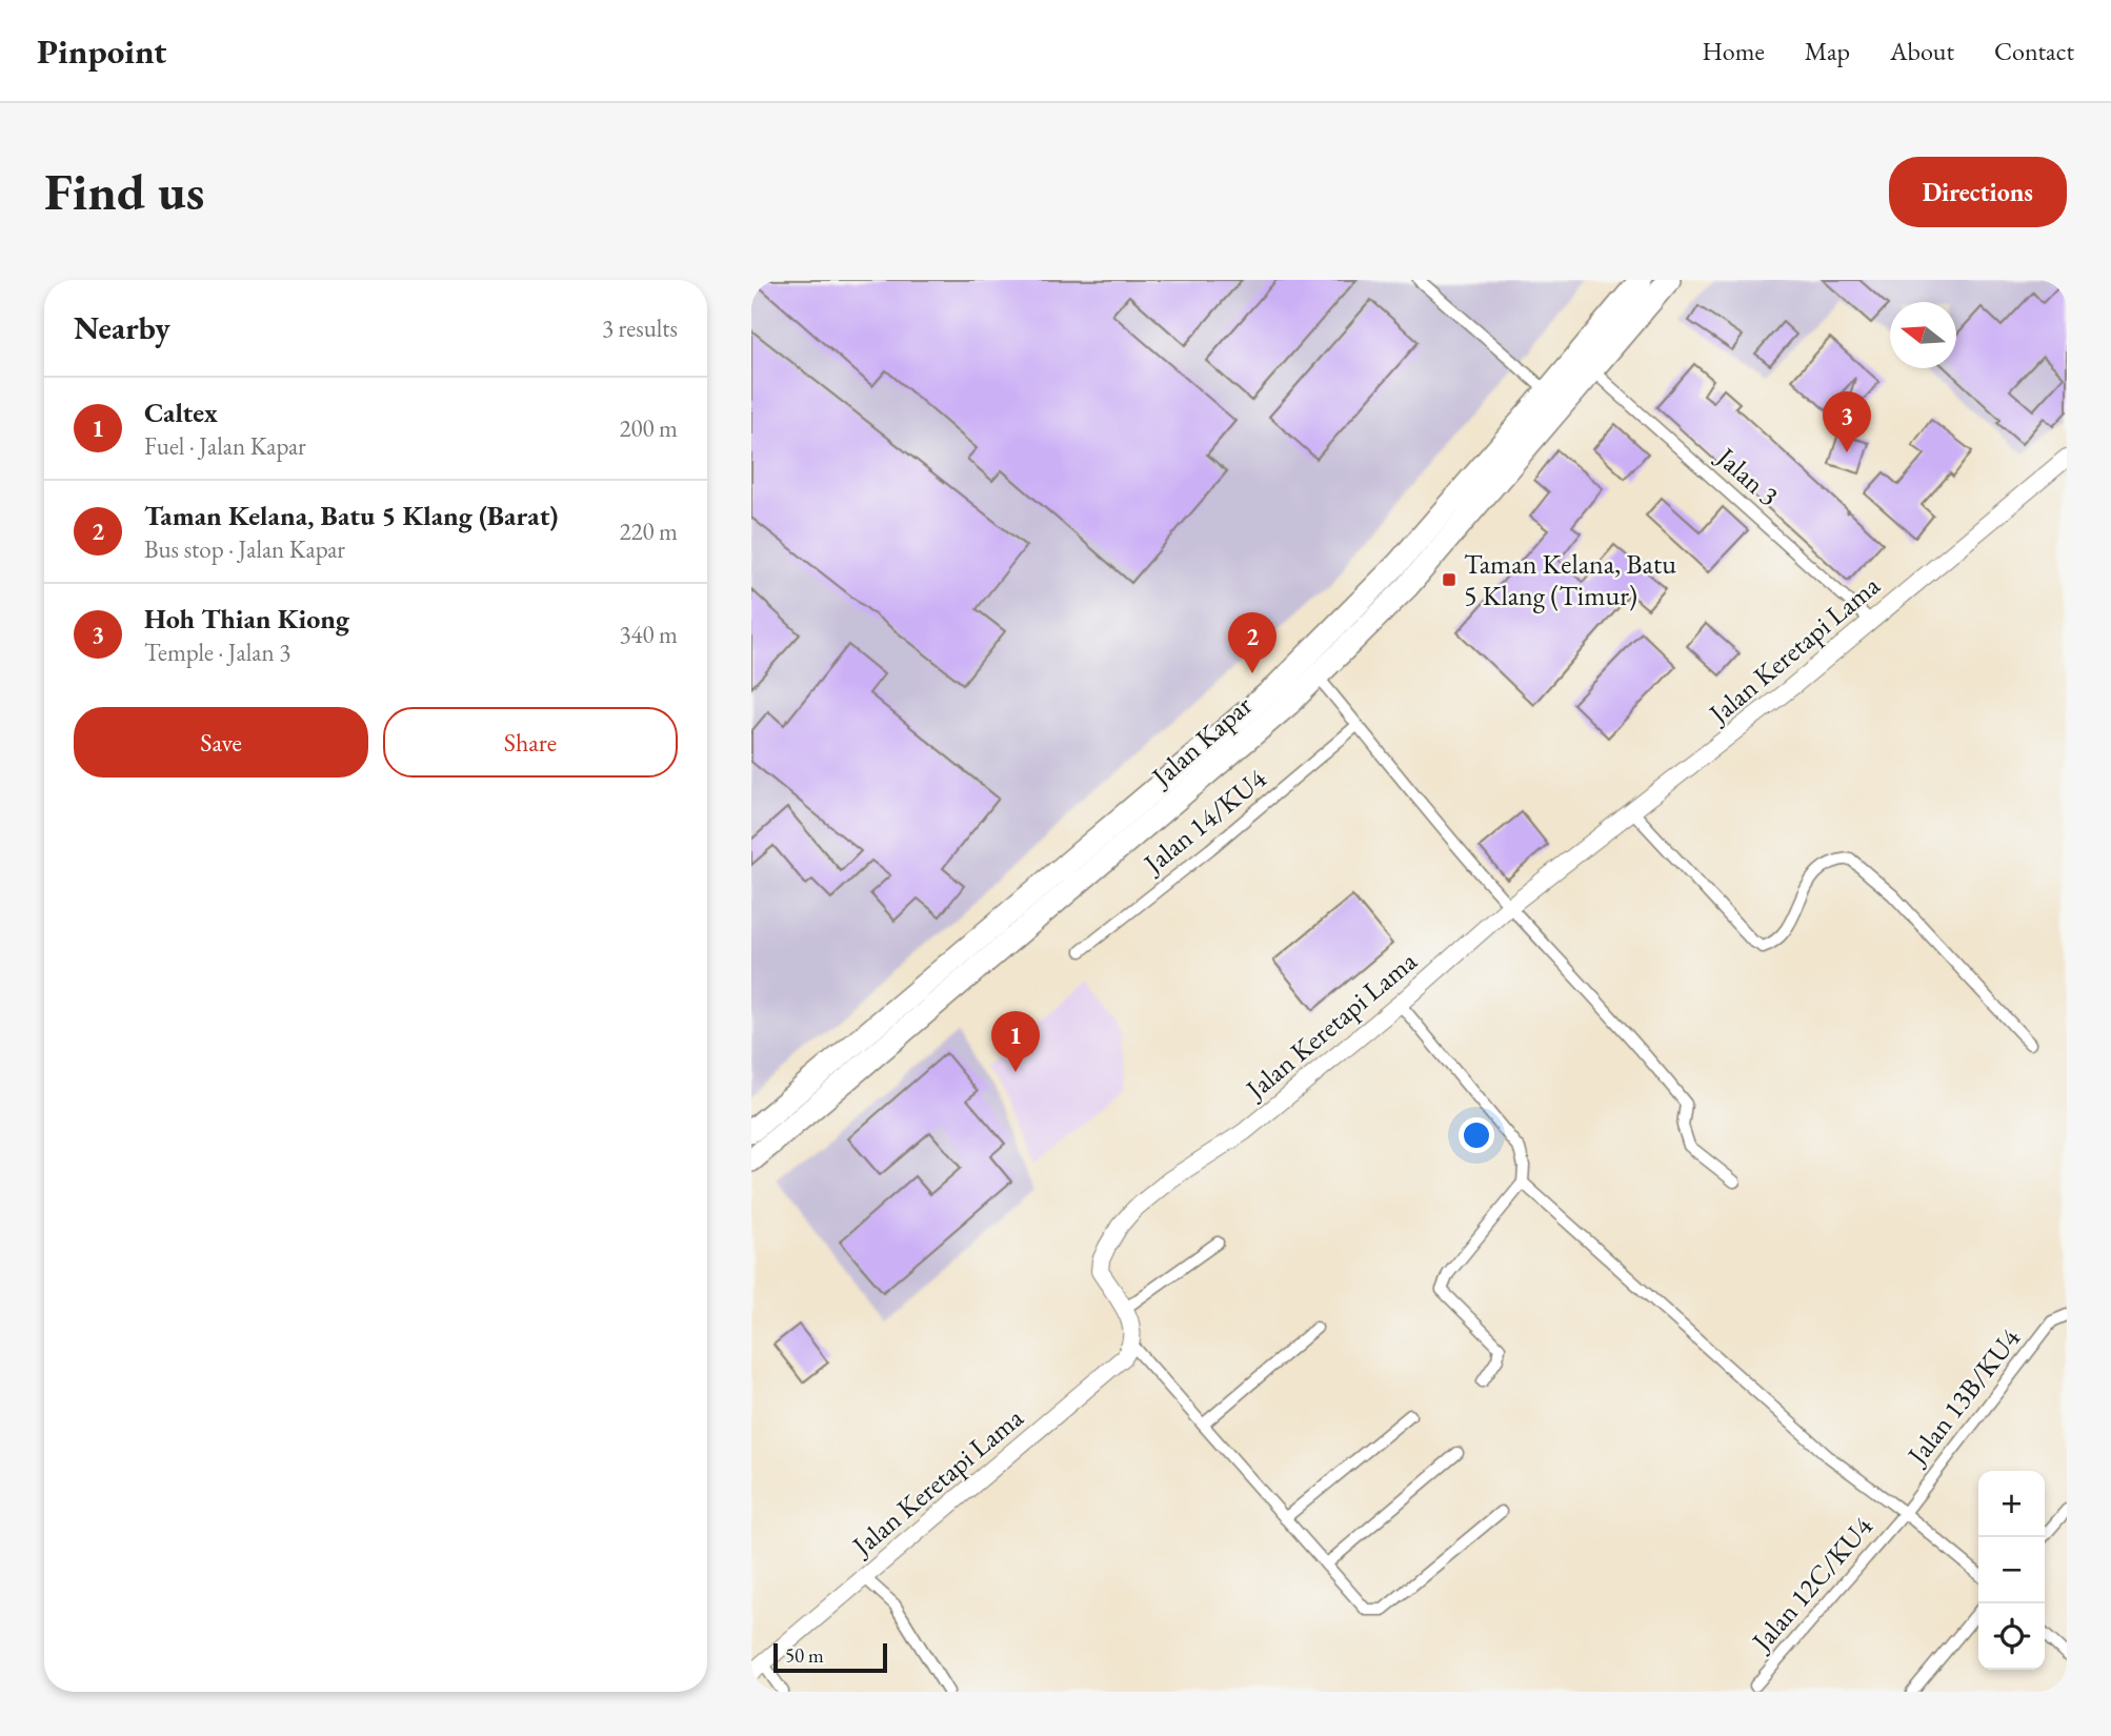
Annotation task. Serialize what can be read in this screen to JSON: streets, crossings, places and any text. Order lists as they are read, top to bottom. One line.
{"streets":{"highway":["Jalan Kapar"],"street":["Jalan 3","Jalan Keretapi Lama","Jalan 14/KU4","Jalan 13B/KU4","Jalan 12C/KU4"]},"crossings":[["Jalan 3","Jalan Keretapi Lama"],["Jalan 3","Jalan Kapar"],["Jalan 13B/KU4","Jalan 12C/KU4"]],"places":{"transit":["Taman Kelana, Batu 5 Klang (Timur)"]},"scale_bar":"50 m","north":"left","page":{"header":"Pinpoint","nav":["Home","Map","About","Contact"],"buttons":["Directions",["Save","Share"]],"title":"Find us","heading":["Nearby","3 results"],"list":[{"mark":"1","name":"Caltex","note":"Fuel · Jalan Kapar","value":"200 m"},{"mark":"2","name":"Taman Kelana, Batu 5 Klang (Barat)","note":"Bus stop · Jalan Kapar","value":"220 m"},{"mark":"3","name":"Hoh Thian Kiong","note":"Temple · Jalan 3","value":"340 m"}],"pins":["3","2","1"],"map_buttons":["+","−"],"scale":"50 m"}}
